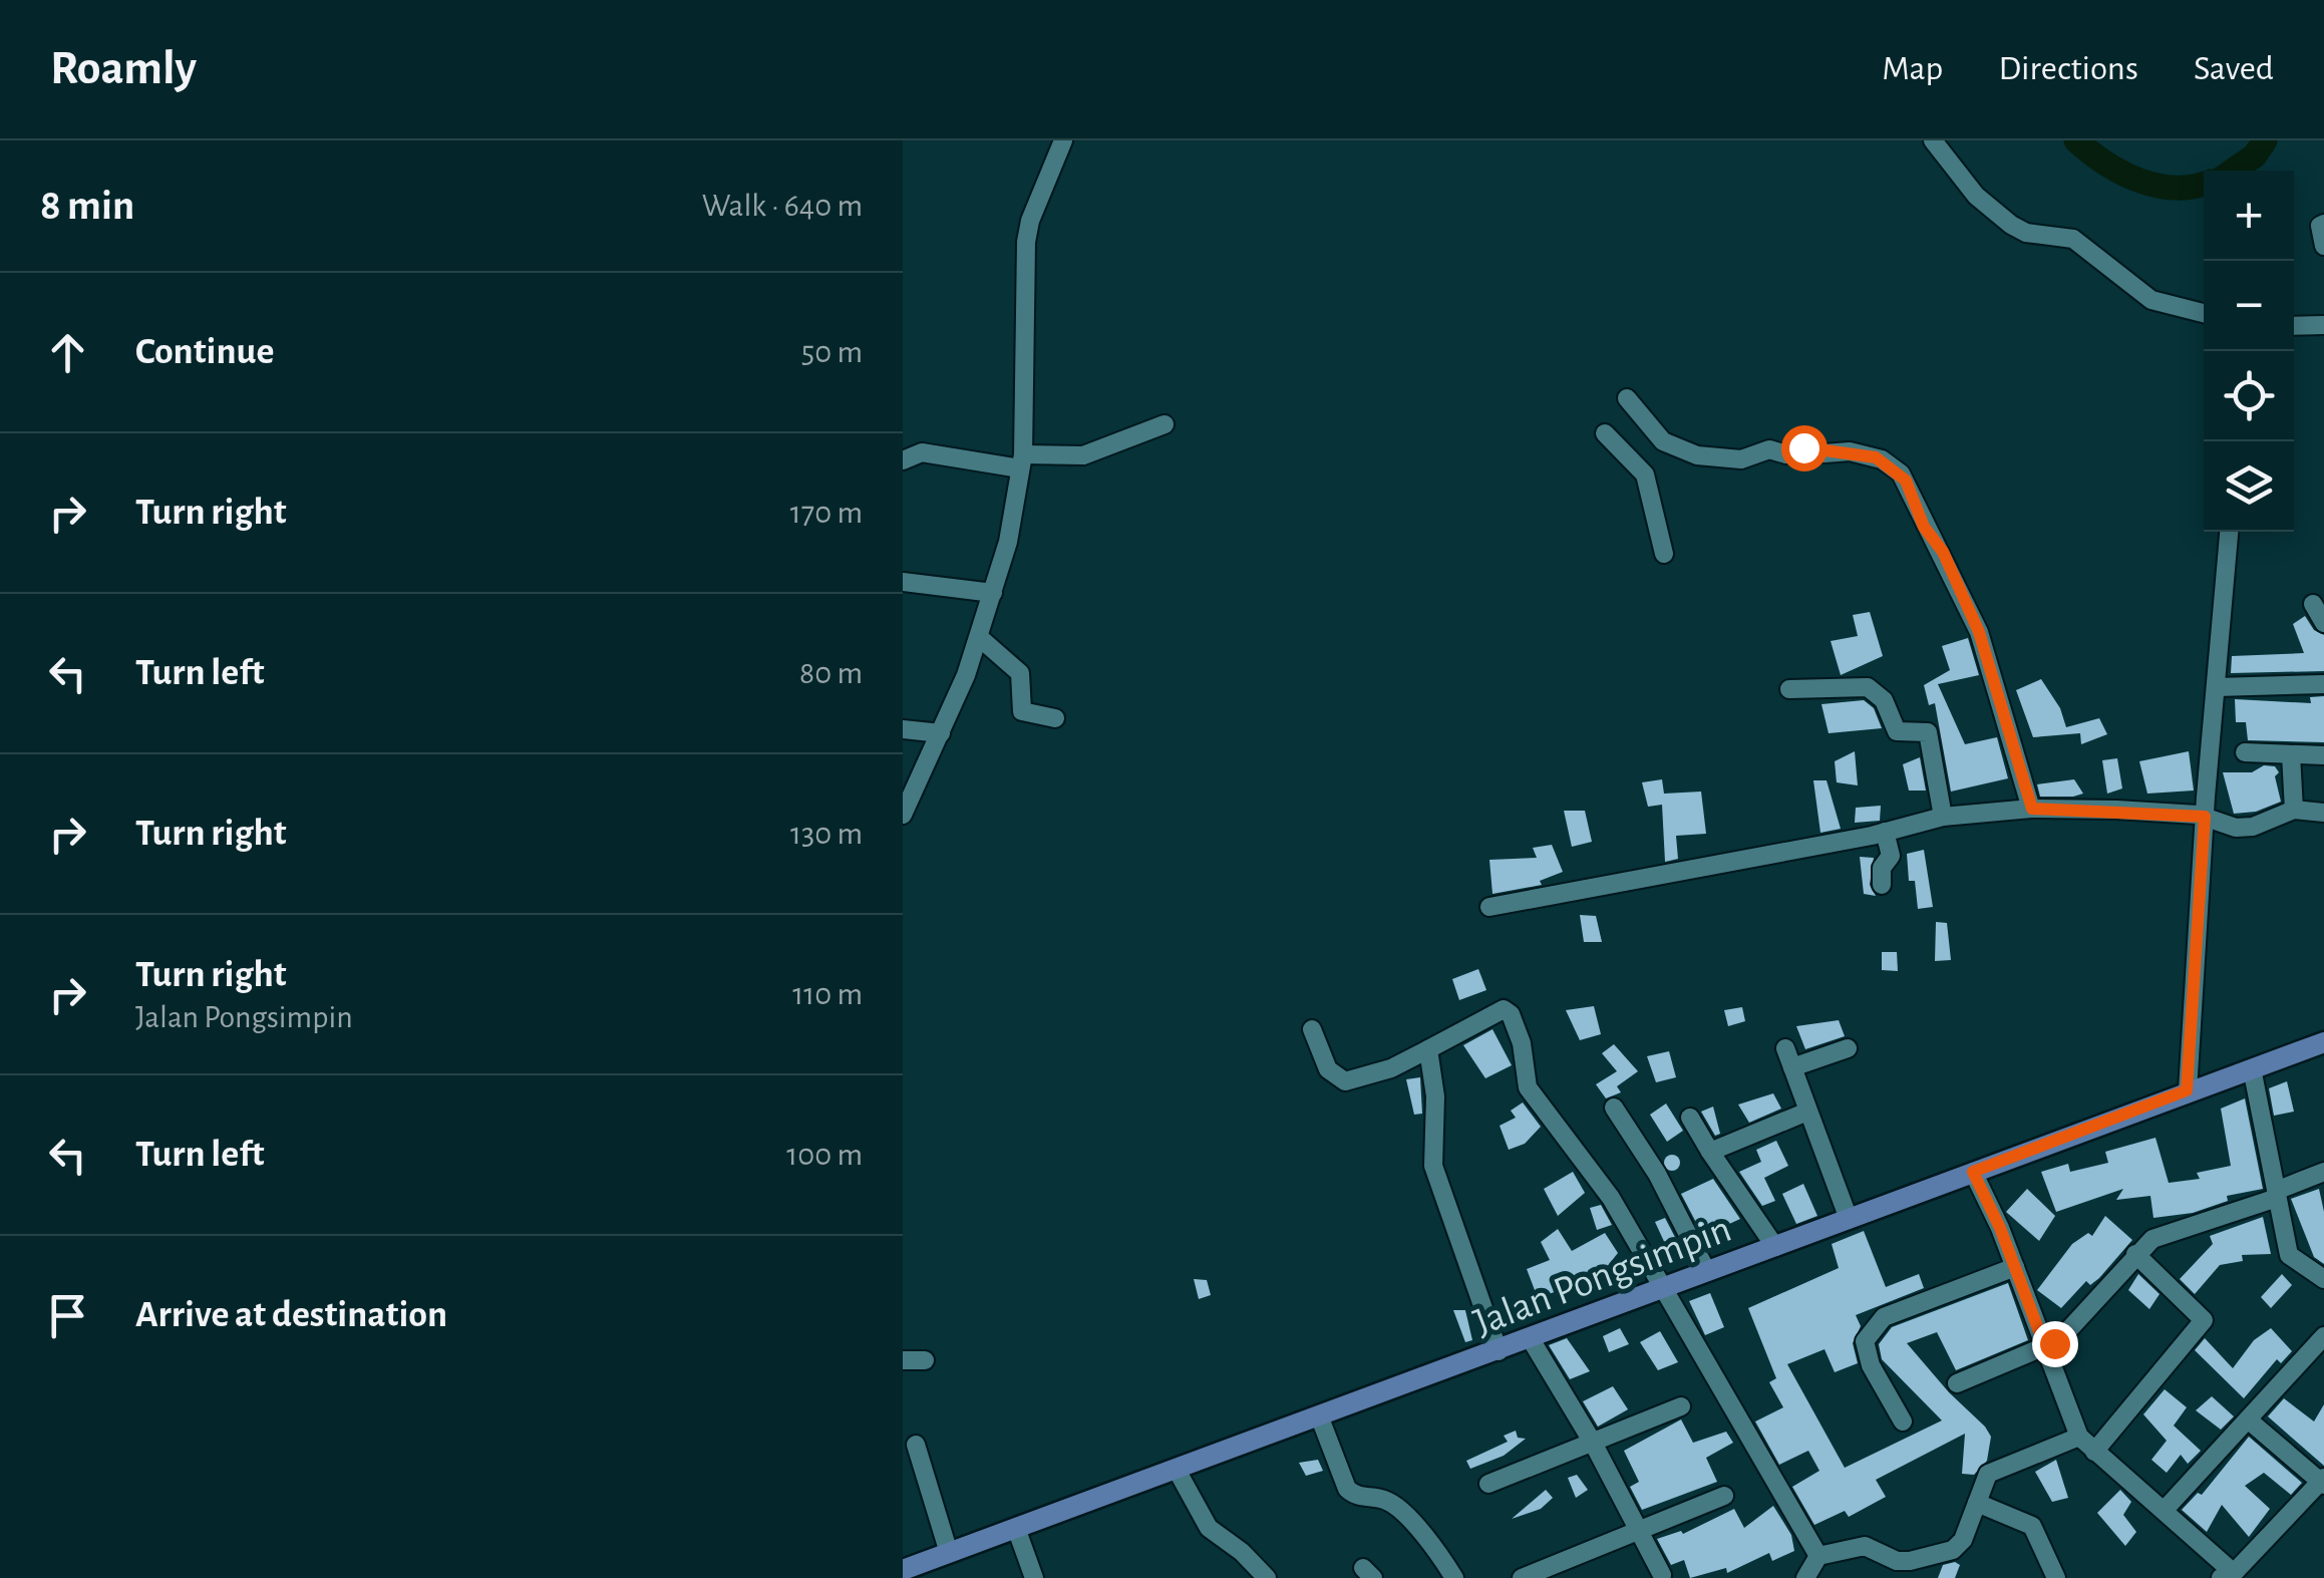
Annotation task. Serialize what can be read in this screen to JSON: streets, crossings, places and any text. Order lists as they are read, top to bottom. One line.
{"streets":{"main road":["Jalan Pongsimpin"]},"page":{"header":"Roamly","nav":["Map","Directions","Saved"],"heading":["8 min","Walk · 640 m"],"map_buttons":["+","−"],"list":[["Continue","50 m"],["Turn right","170 m"],["Turn left","80 m"],["Turn right","130 m"],["Turn right","Jalan Pongsimpin","110 m"],["Turn left","100 m"],"Arrive at destination"]}}
